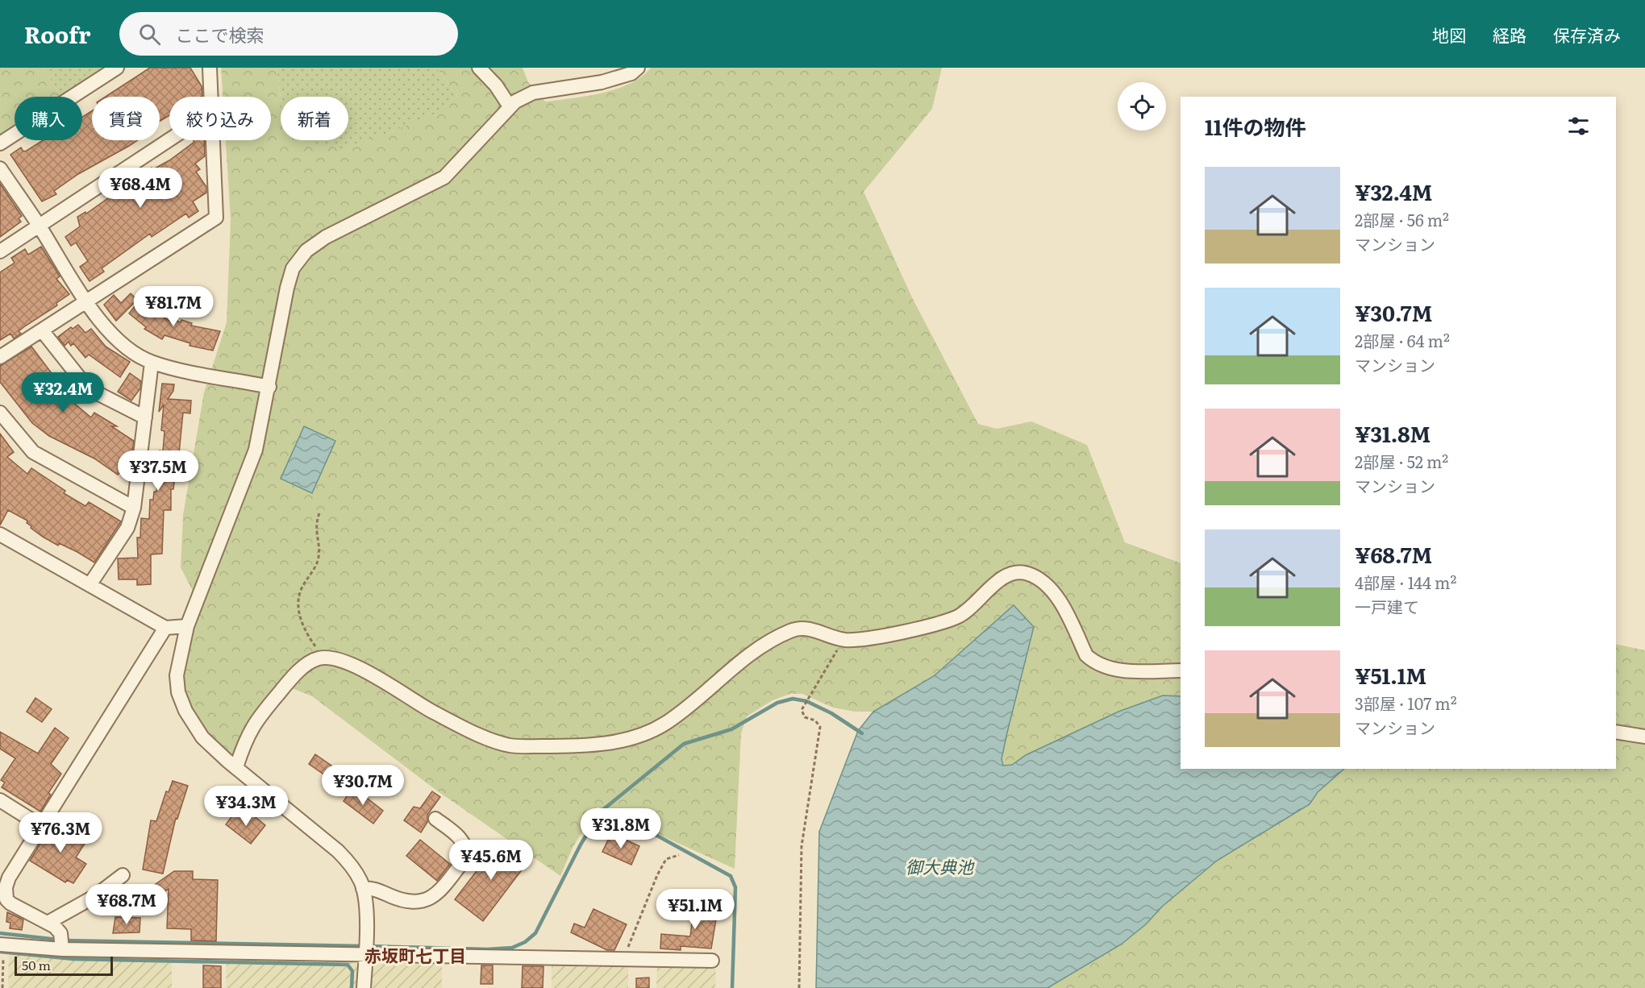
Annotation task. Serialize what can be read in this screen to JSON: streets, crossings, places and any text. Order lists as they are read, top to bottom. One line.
{"districts":["赤坂町七丁目"],"water":["御大典池"],"scale_bar":"50 m","page":{"header":"Roofr","search":"ここで検索","nav":["地図","経路","保存済み"],"chip":["購入","賃貸","絞り込み","新着"],"heading":"11件の物件","list":[{"name":"¥32.4M","note":"2部屋 · 56 m² · マンション"},{"name":"¥30.7M","note":"2部屋 · 64 m² · マンション"},{"name":"¥31.8M","note":"2部屋 · 52 m² · マンション"},{"name":"¥68.7M","note":"4部屋 · 144 m² · 一戸建て"},{"name":"¥51.1M","note":"3部屋 · 107 m² · マンション"}],"price":["¥68.4M","¥81.7M","¥32.4M","¥37.5M","¥30.7M","¥34.3M","¥31.8M","¥76.3M","¥45.6M","¥68.7M","¥51.1M"],"scale":"50 m"}}
